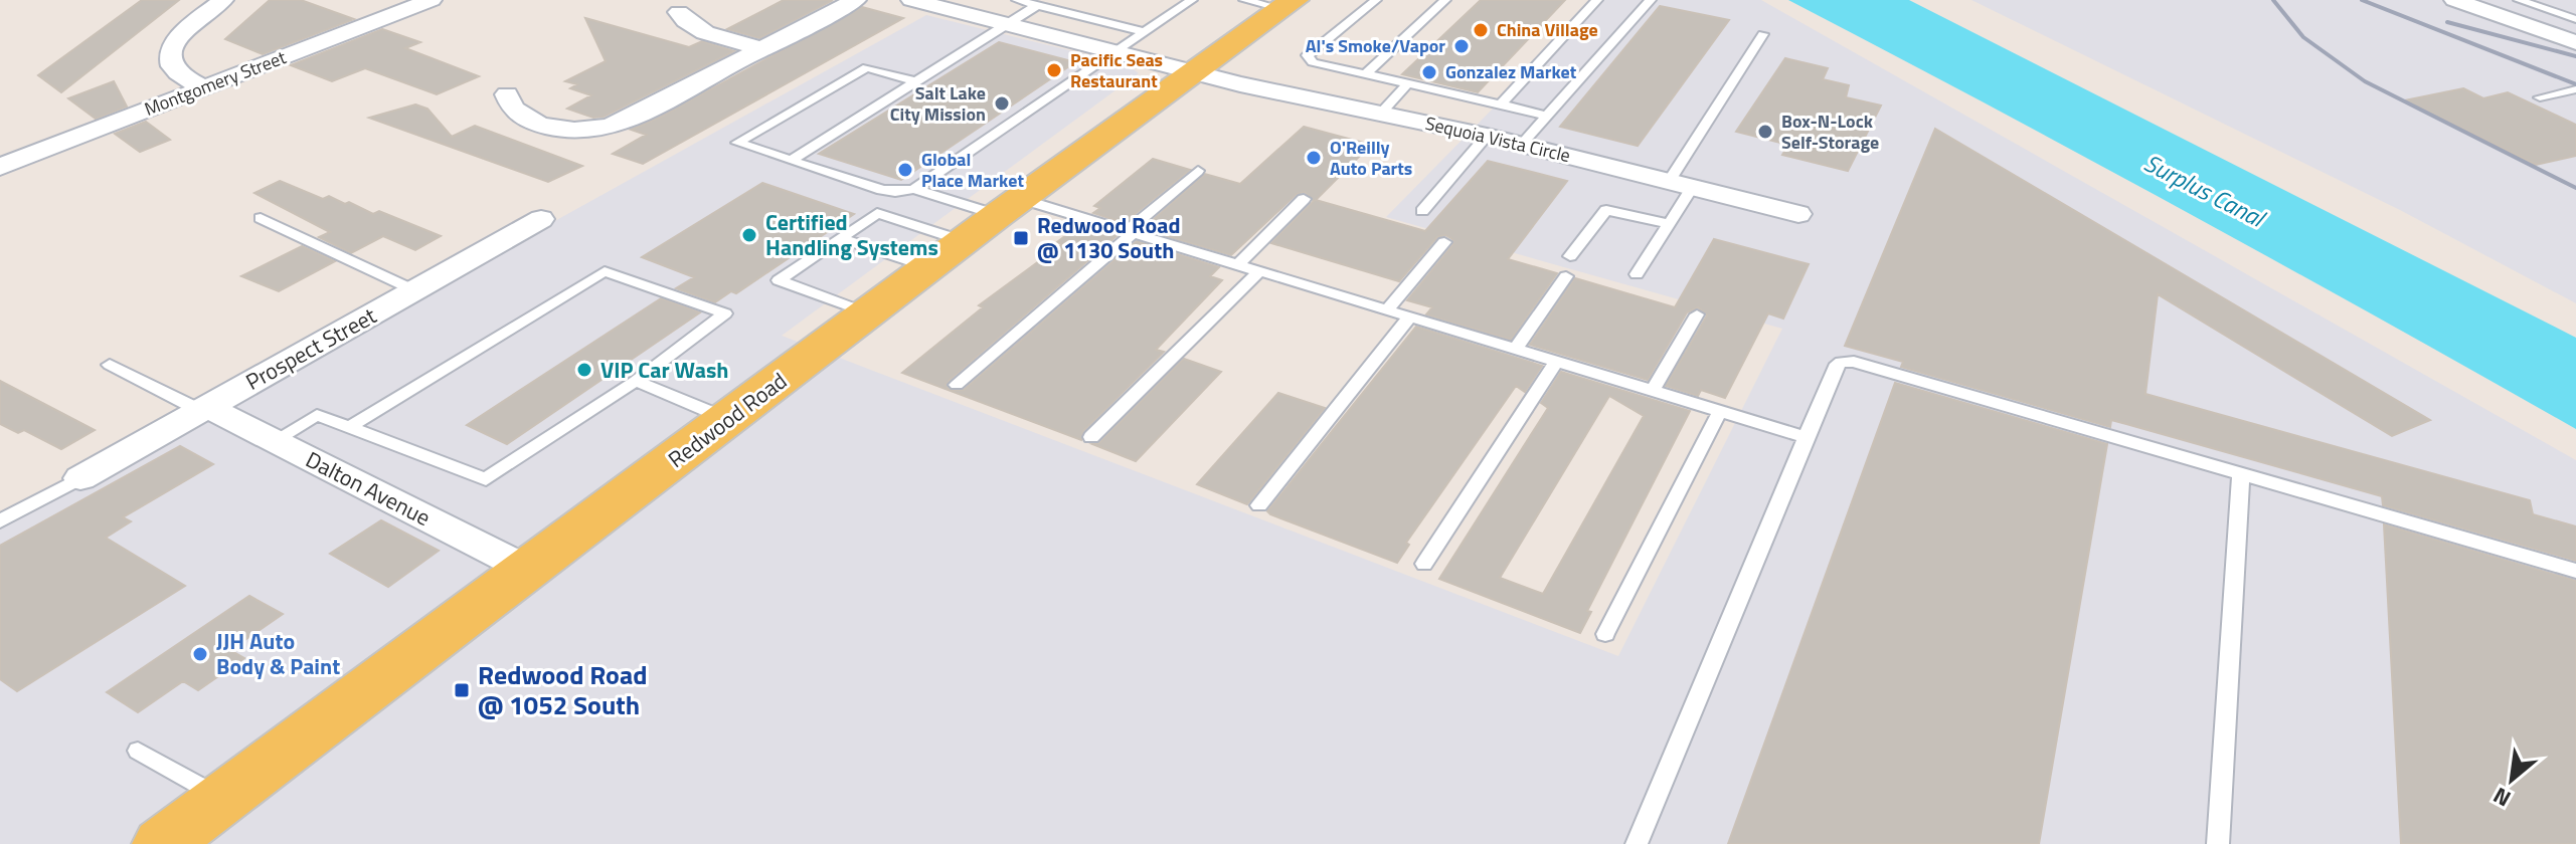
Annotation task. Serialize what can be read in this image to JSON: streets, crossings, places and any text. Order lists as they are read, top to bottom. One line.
{"streets":{"main road":["Redwood Road"],"street":["Montgomery Street","Sequoia Vista Circle","Prospect Street","Dalton Avenue"]},"crossings":[["Sequoia Vista Circle","Redwood Road"],["Prospect Street","Dalton Avenue"],["Redwood Road","Dalton Avenue"]],"water":["Surplus Canal"],"places":{"other":["China Village","Al's Smoke/Vapor","Pacific Seas Restaurant","Gonzalez Market","Salt Lake City Mission","Box-N-Lock Self-Storage","O'Reilly Auto Parts","Global Place Market","Certified Handling Systems","VIP Car Wash","JJH Auto Body & Paint"],"transit":["Redwood Road @ 1130 South","Redwood Road @ 1052 South"]},"north":"bottom left"}
